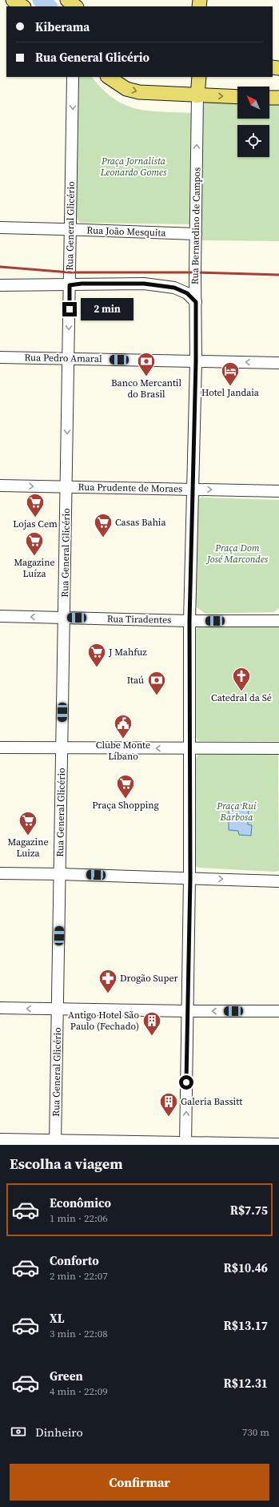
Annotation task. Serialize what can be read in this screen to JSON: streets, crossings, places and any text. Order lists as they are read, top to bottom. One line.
{"streets":{"street":["Rua General Glicério","Rua Bernardino de Campos","Rua João Mesquita","Rua Pedro Amaral","Rua Prudente de Moraes","Rua Tiradentes"]},"crossings":[["Rua General Glicério","Rua João Mesquita"],["Rua General Glicério","Rua Pedro Amaral"],["Rua General Glicério","Rua Prudente de Moraes"],["Rua General Glicério","Rua Tiradentes"],["Rua Bernardino de Campos","Rua João Mesquita"],["Rua Bernardino de Campos","Rua Pedro Amaral"],["Rua Bernardino de Campos","Rua Prudente de Moraes"],["Rua Bernardino de Campos","Rua Tiradentes"]],"one_way":["Rua Prudente de Moraes"],"parks":["Praça Jornalista Leonardo Gomes","Praça Dom José Marcondes","Praça Rui Barbosa"],"places":{"bank":["Banco Mercantil do Brasil","Itaú"],"hotel":["Hotel Jandaia"],"supermarket":["Lojas Cem","Casas Bahia","Magazine Luíza","J Mahfuz","Praça Shopping","Magazine Luiza"],"church":["Catedral da Sé"],"public building":["Clube Monte Líbano"],"pharmacy":["Drogão Super"],"building":["Antigo Hotel São Paulo (Fechado)","Galeria Bassitt"]},"north":"top left","page":{"banner":["Kiberama","Rua General Glicério"],"bubble":"2 min","heading":"Escolha a viagem","list":[{"name":"Econômico","note":"1 min · 22:06","value":"R$7.75"},{"name":"Conforto","note":"2 min · 22:07","value":"R$10.46"},{"name":"XL","note":"3 min · 22:08","value":"R$13.17"},{"name":"Green","note":"4 min · 22:09","value":"R$12.31"}],"pay":["Dinheiro","730 m"],"buttons":"Confirmar"}}
